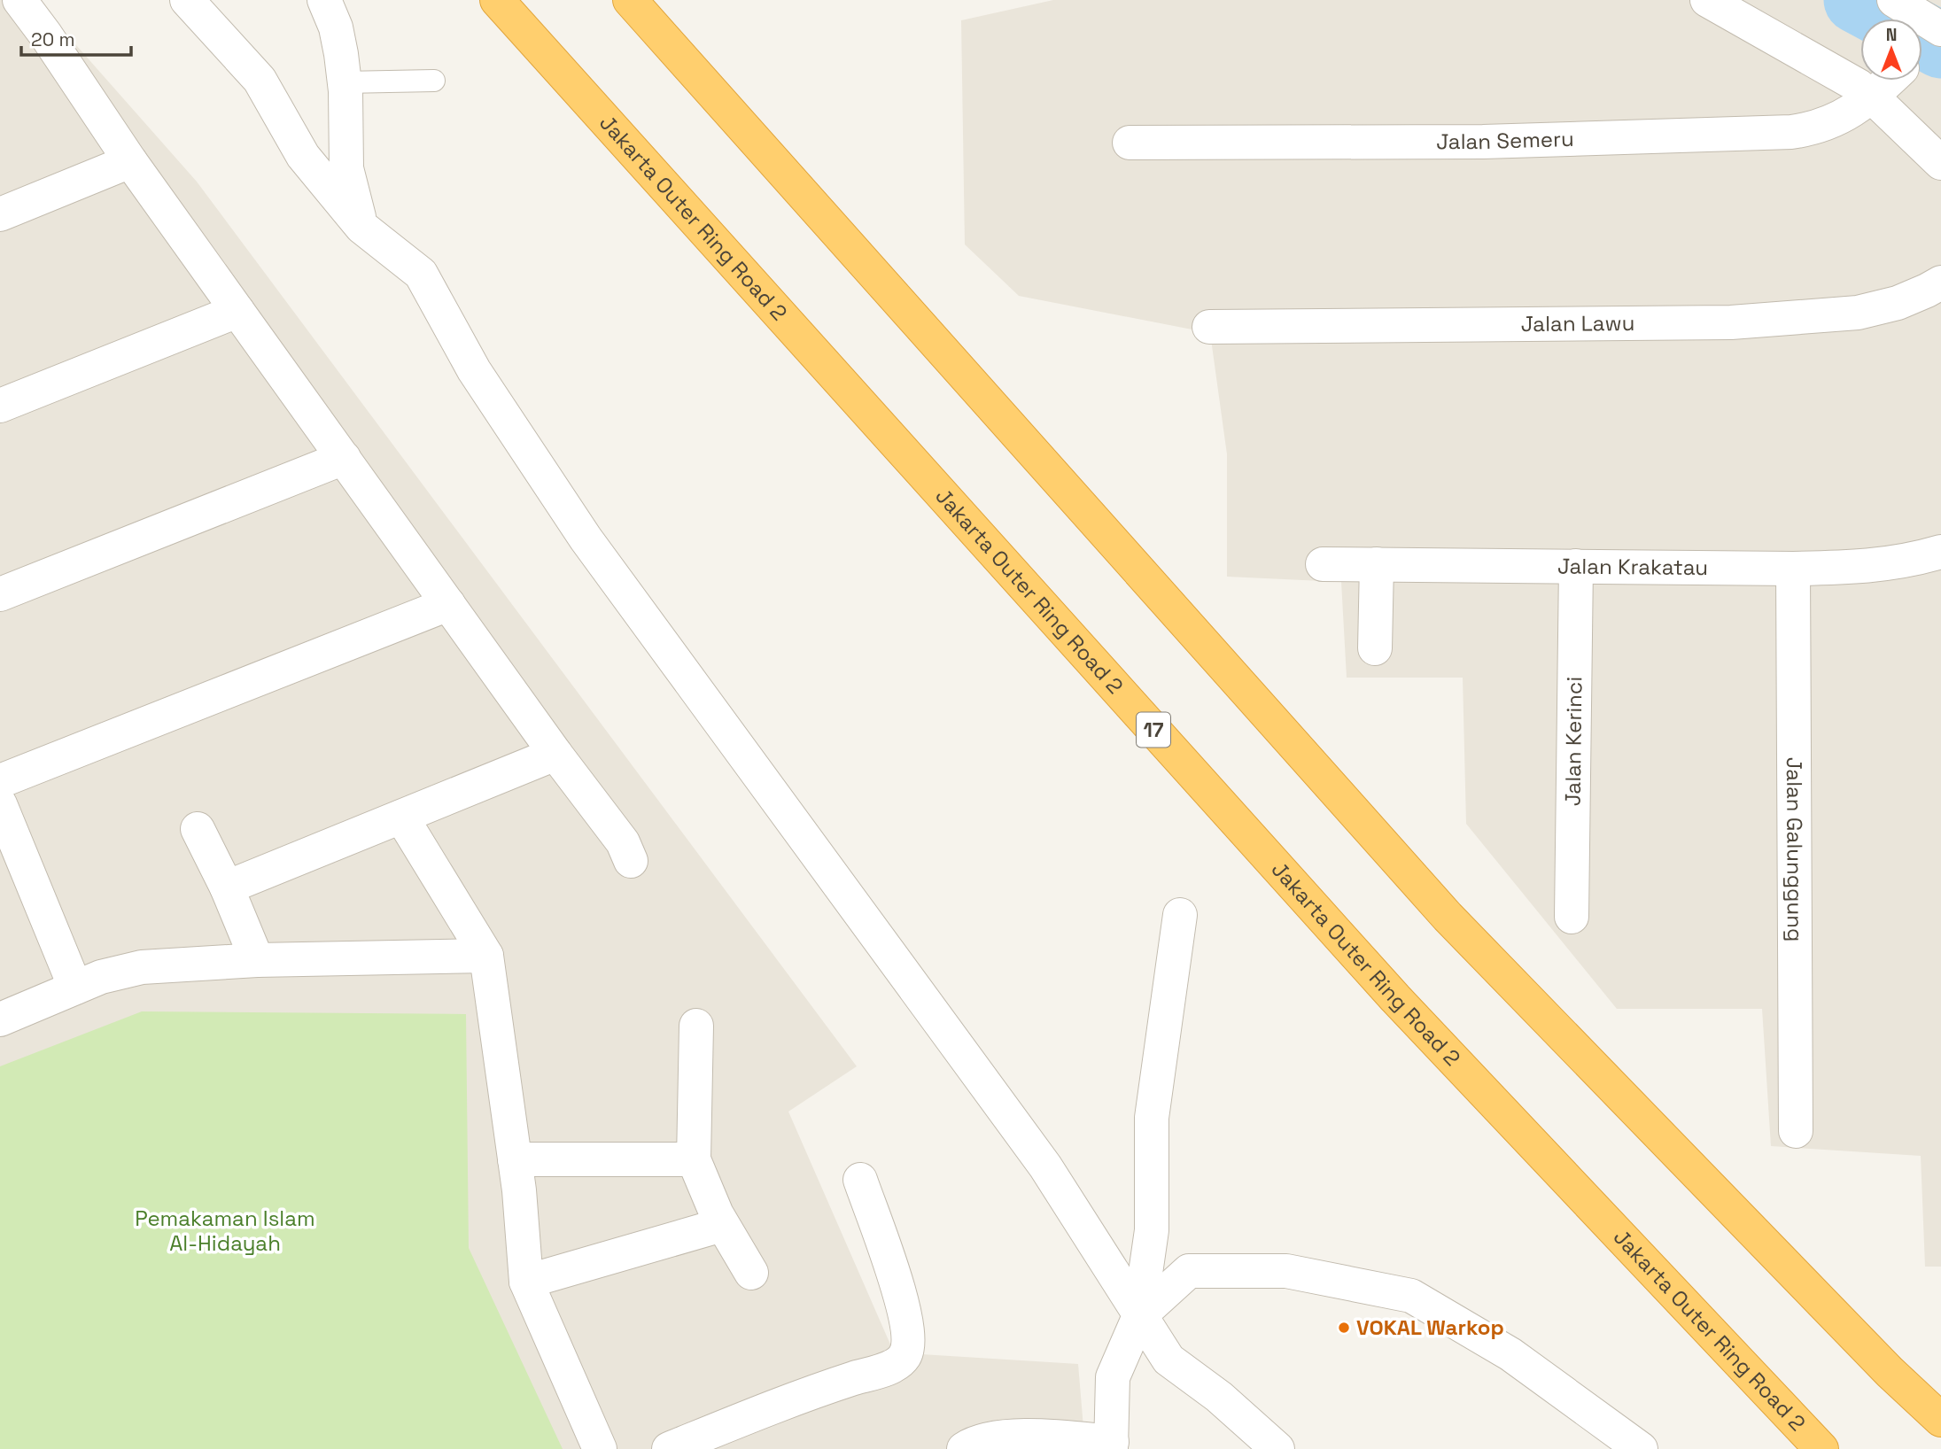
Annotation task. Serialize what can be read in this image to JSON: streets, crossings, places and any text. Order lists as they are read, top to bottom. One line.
{"streets":{"highway":["Jakarta Outer Ring Road 2","17"],"street":["Jalan Semeru","Jalan Lawu","Jalan Krakatau","Jalan Kerinci","Jalan Galunggung"]},"crossings":[["Jalan Krakatau","Jalan Kerinci"],["Jalan Krakatau","Jalan Galunggung"]],"parks":["Pemakaman Islam Al-Hidayah"],"places":["VOKAL Warkop"],"scale_bar":"20 m","north":"top"}
